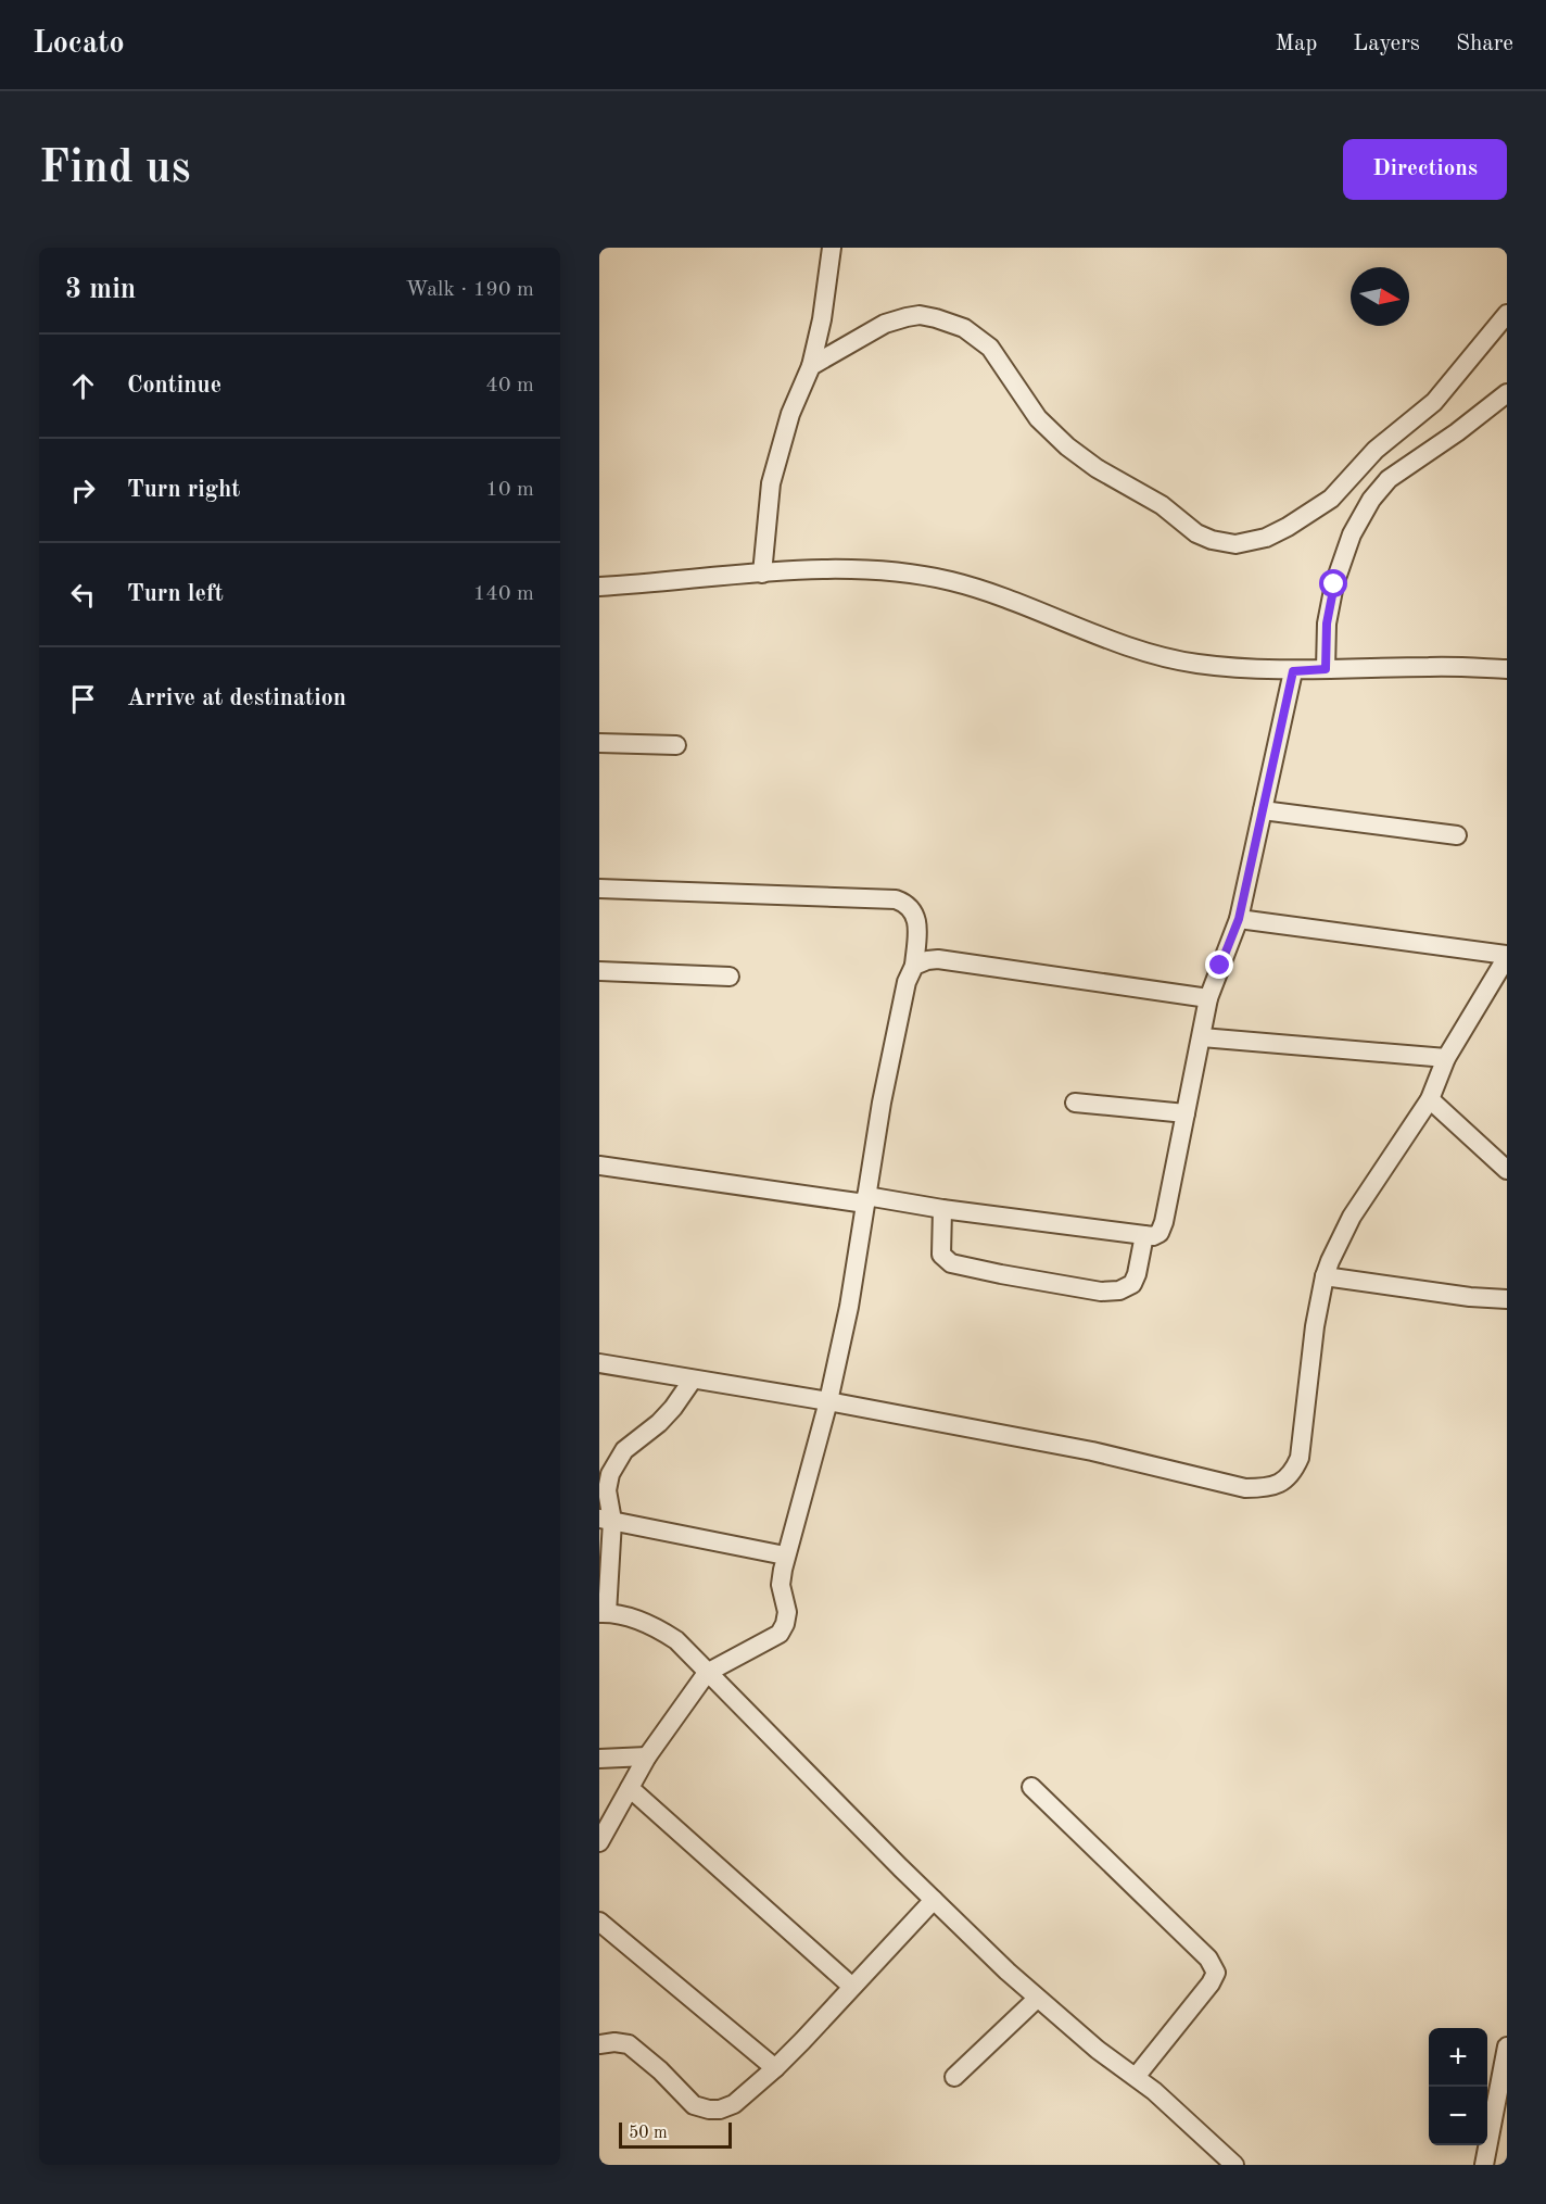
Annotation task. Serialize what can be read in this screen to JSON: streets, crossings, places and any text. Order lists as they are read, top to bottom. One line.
{"scale_bar":"50 m","north":"right","page":{"header":"Locato","nav":["Map","Layers","Share"],"buttons":"Directions","title":"Find us","heading":["3 min","Walk · 190 m"],"list":[["Continue","40 m"],["Turn right","10 m"],["Turn left","140 m"],"Arrive at destination"],"map_buttons":["+","−"],"scale":"50 m"}}
